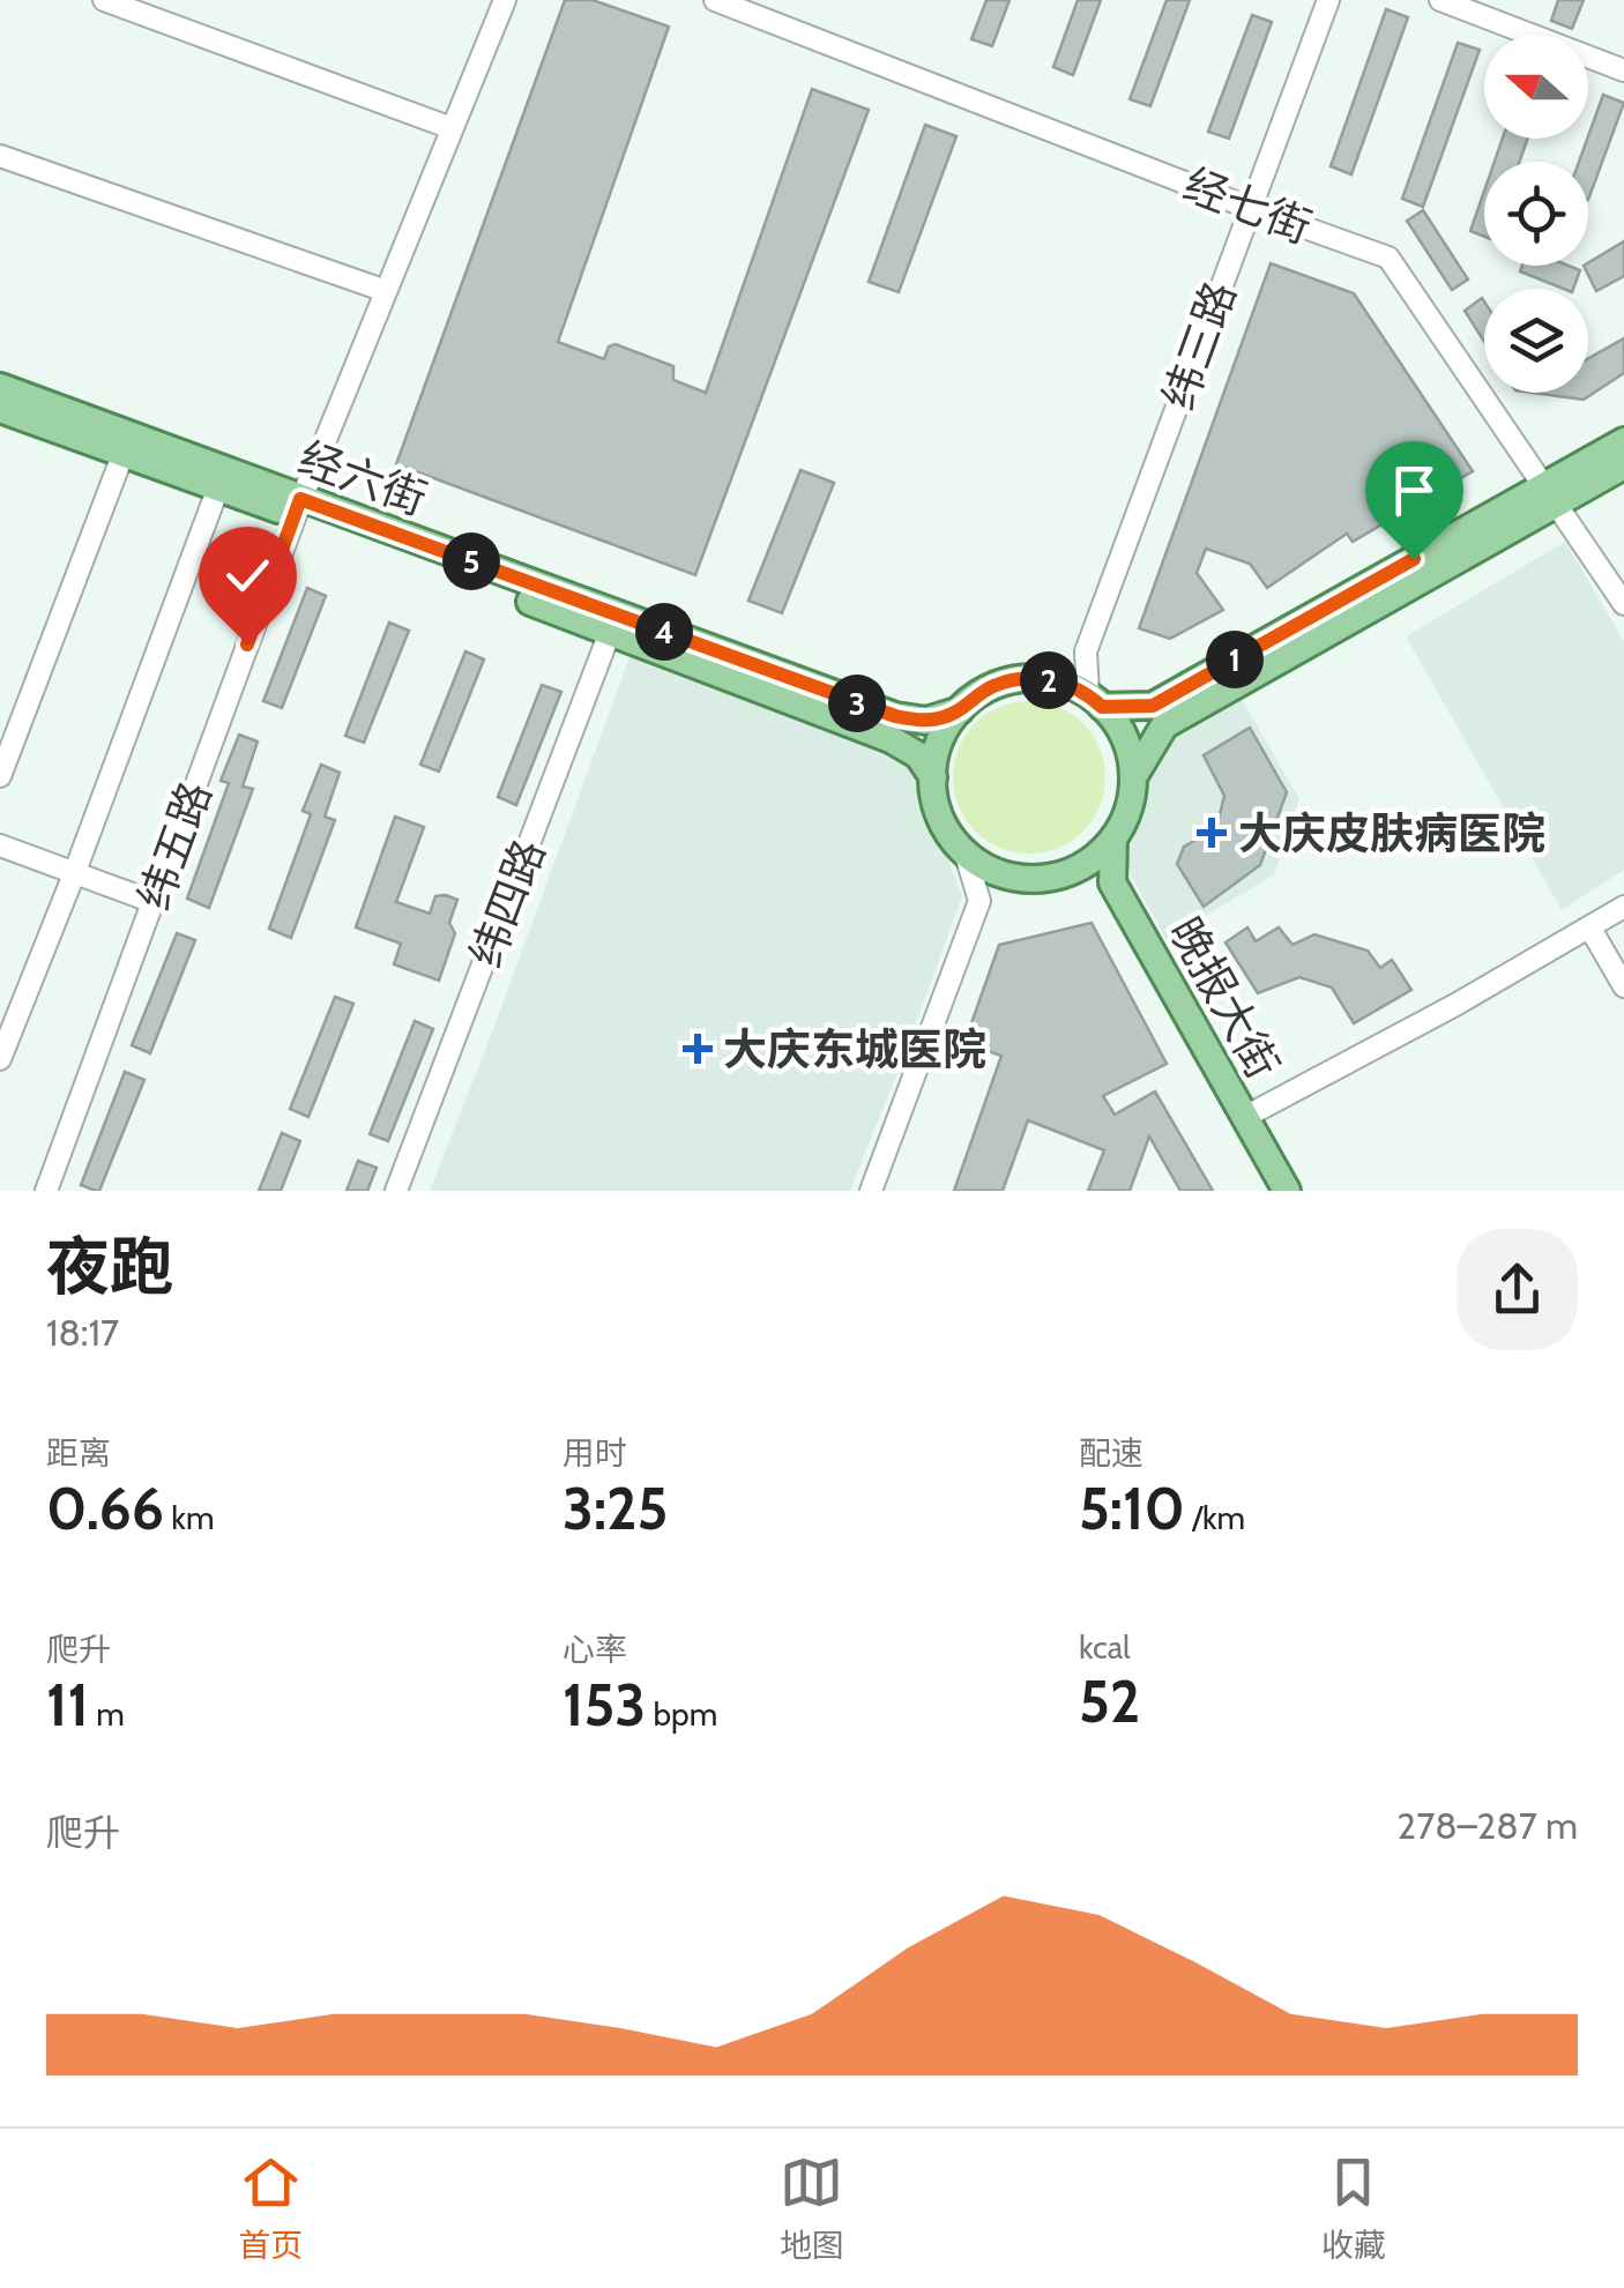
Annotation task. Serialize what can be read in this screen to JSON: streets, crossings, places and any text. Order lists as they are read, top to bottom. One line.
{"streets":{"main road":["经六街","晚报大街"],"street":["经七街","纬三路","纬五路","纬四路"]},"crossings":[["经七街","纬三路"],["纬三路","经六街"],["纬三路","晚报大街"],["经六街","纬五路"],["经六街","纬四路"],["经六街","晚报大街"]],"places":{"health":["大庆皮肤病医院","大庆东城医院"]},"north":"left","page":{"pins":["5","4","1","2","3"],"heading":["夜跑","18:17"],"stats":[["距离","0.66 km"],["用时","3:25"],["配速","5:10 /km"],["爬升","11 m"],["心率","153 bpm"],["kcal","52"]],"chart":["爬升","278–287 m"],"tabs":["首页","地图","收藏"]}}
